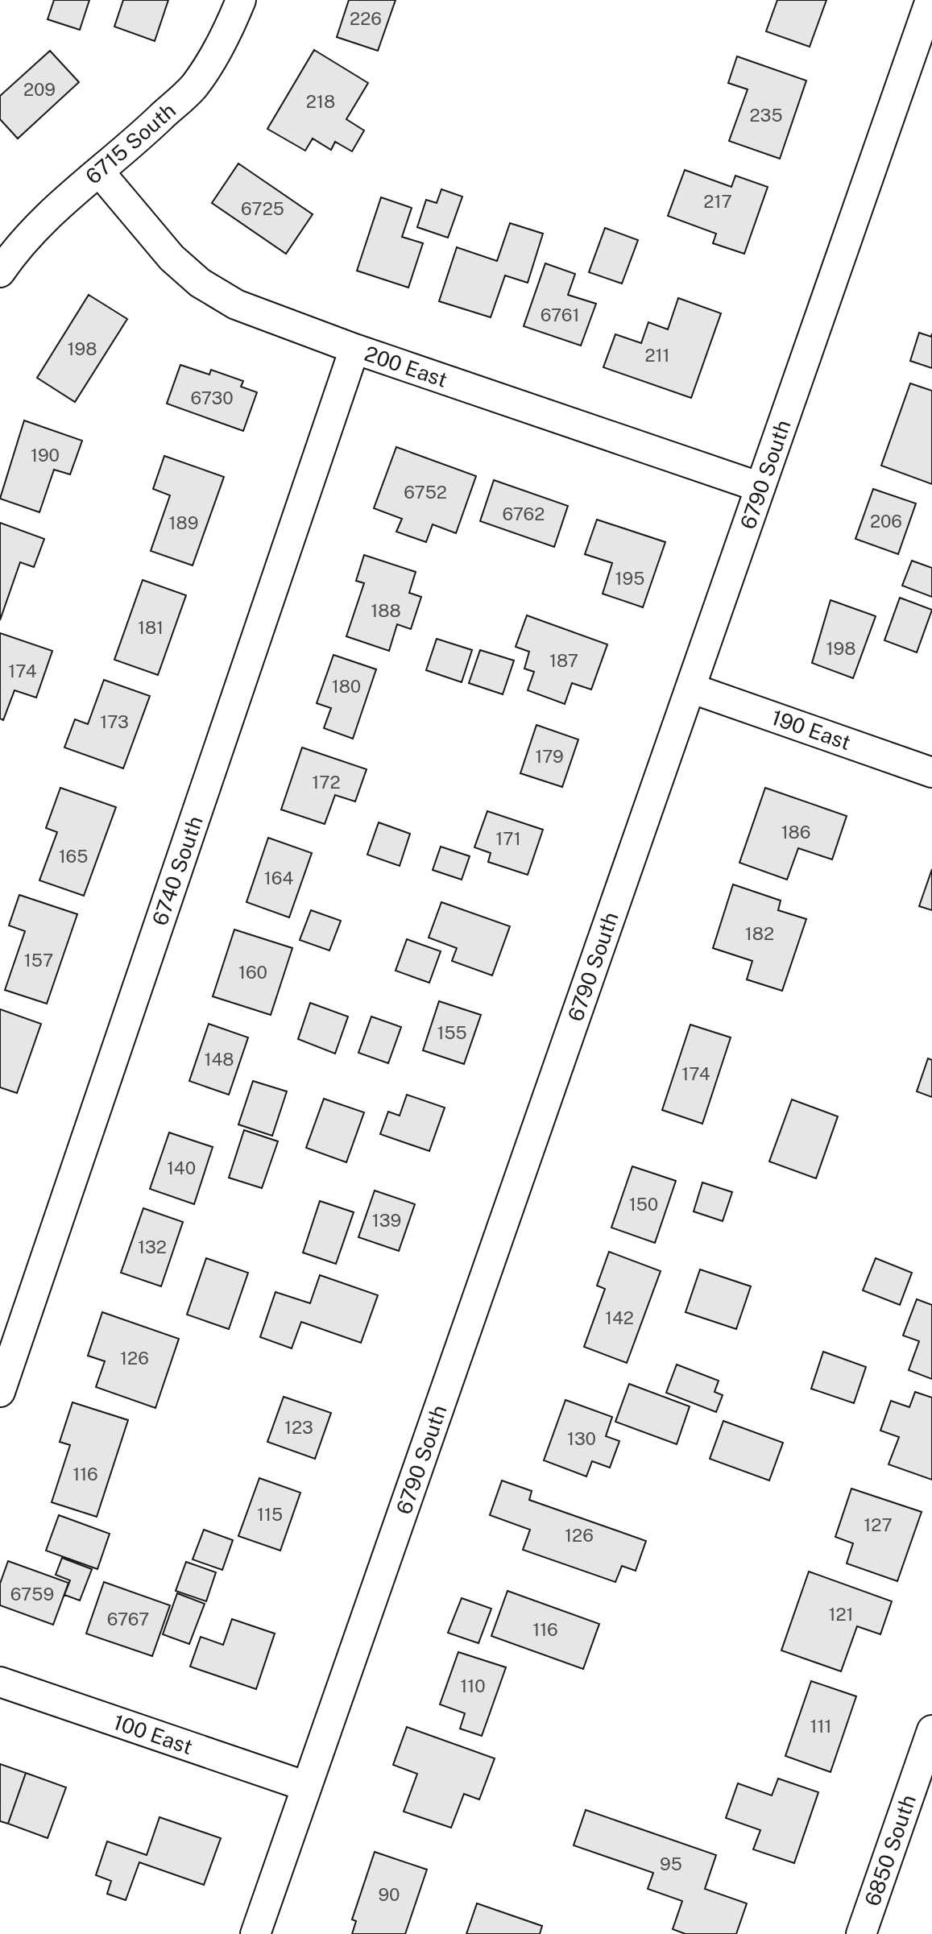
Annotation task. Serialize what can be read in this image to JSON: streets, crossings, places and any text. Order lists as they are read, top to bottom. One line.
{"streets":{"street":["6715 South","200 East","6790 South","190 East","6740 South","100 East","6850 South"]},"crossings":[["6715 South","200 East"],["200 East","6790 South"],["200 East","6740 South"],["6790 South","190 East"],["6790 South","100 East"]],"house_numbers":["226","209","218","235","217","6725","6761","198","211","6730","190","6752","6762","206","189","195","188","181","198","187","174","180","173","179","172","186","171","165","164","182","157","160","155","148","174","140","150","139","132","142","126","123","130","116","115","127","126","6759","121","6767","116","110","111","95","90"]}
